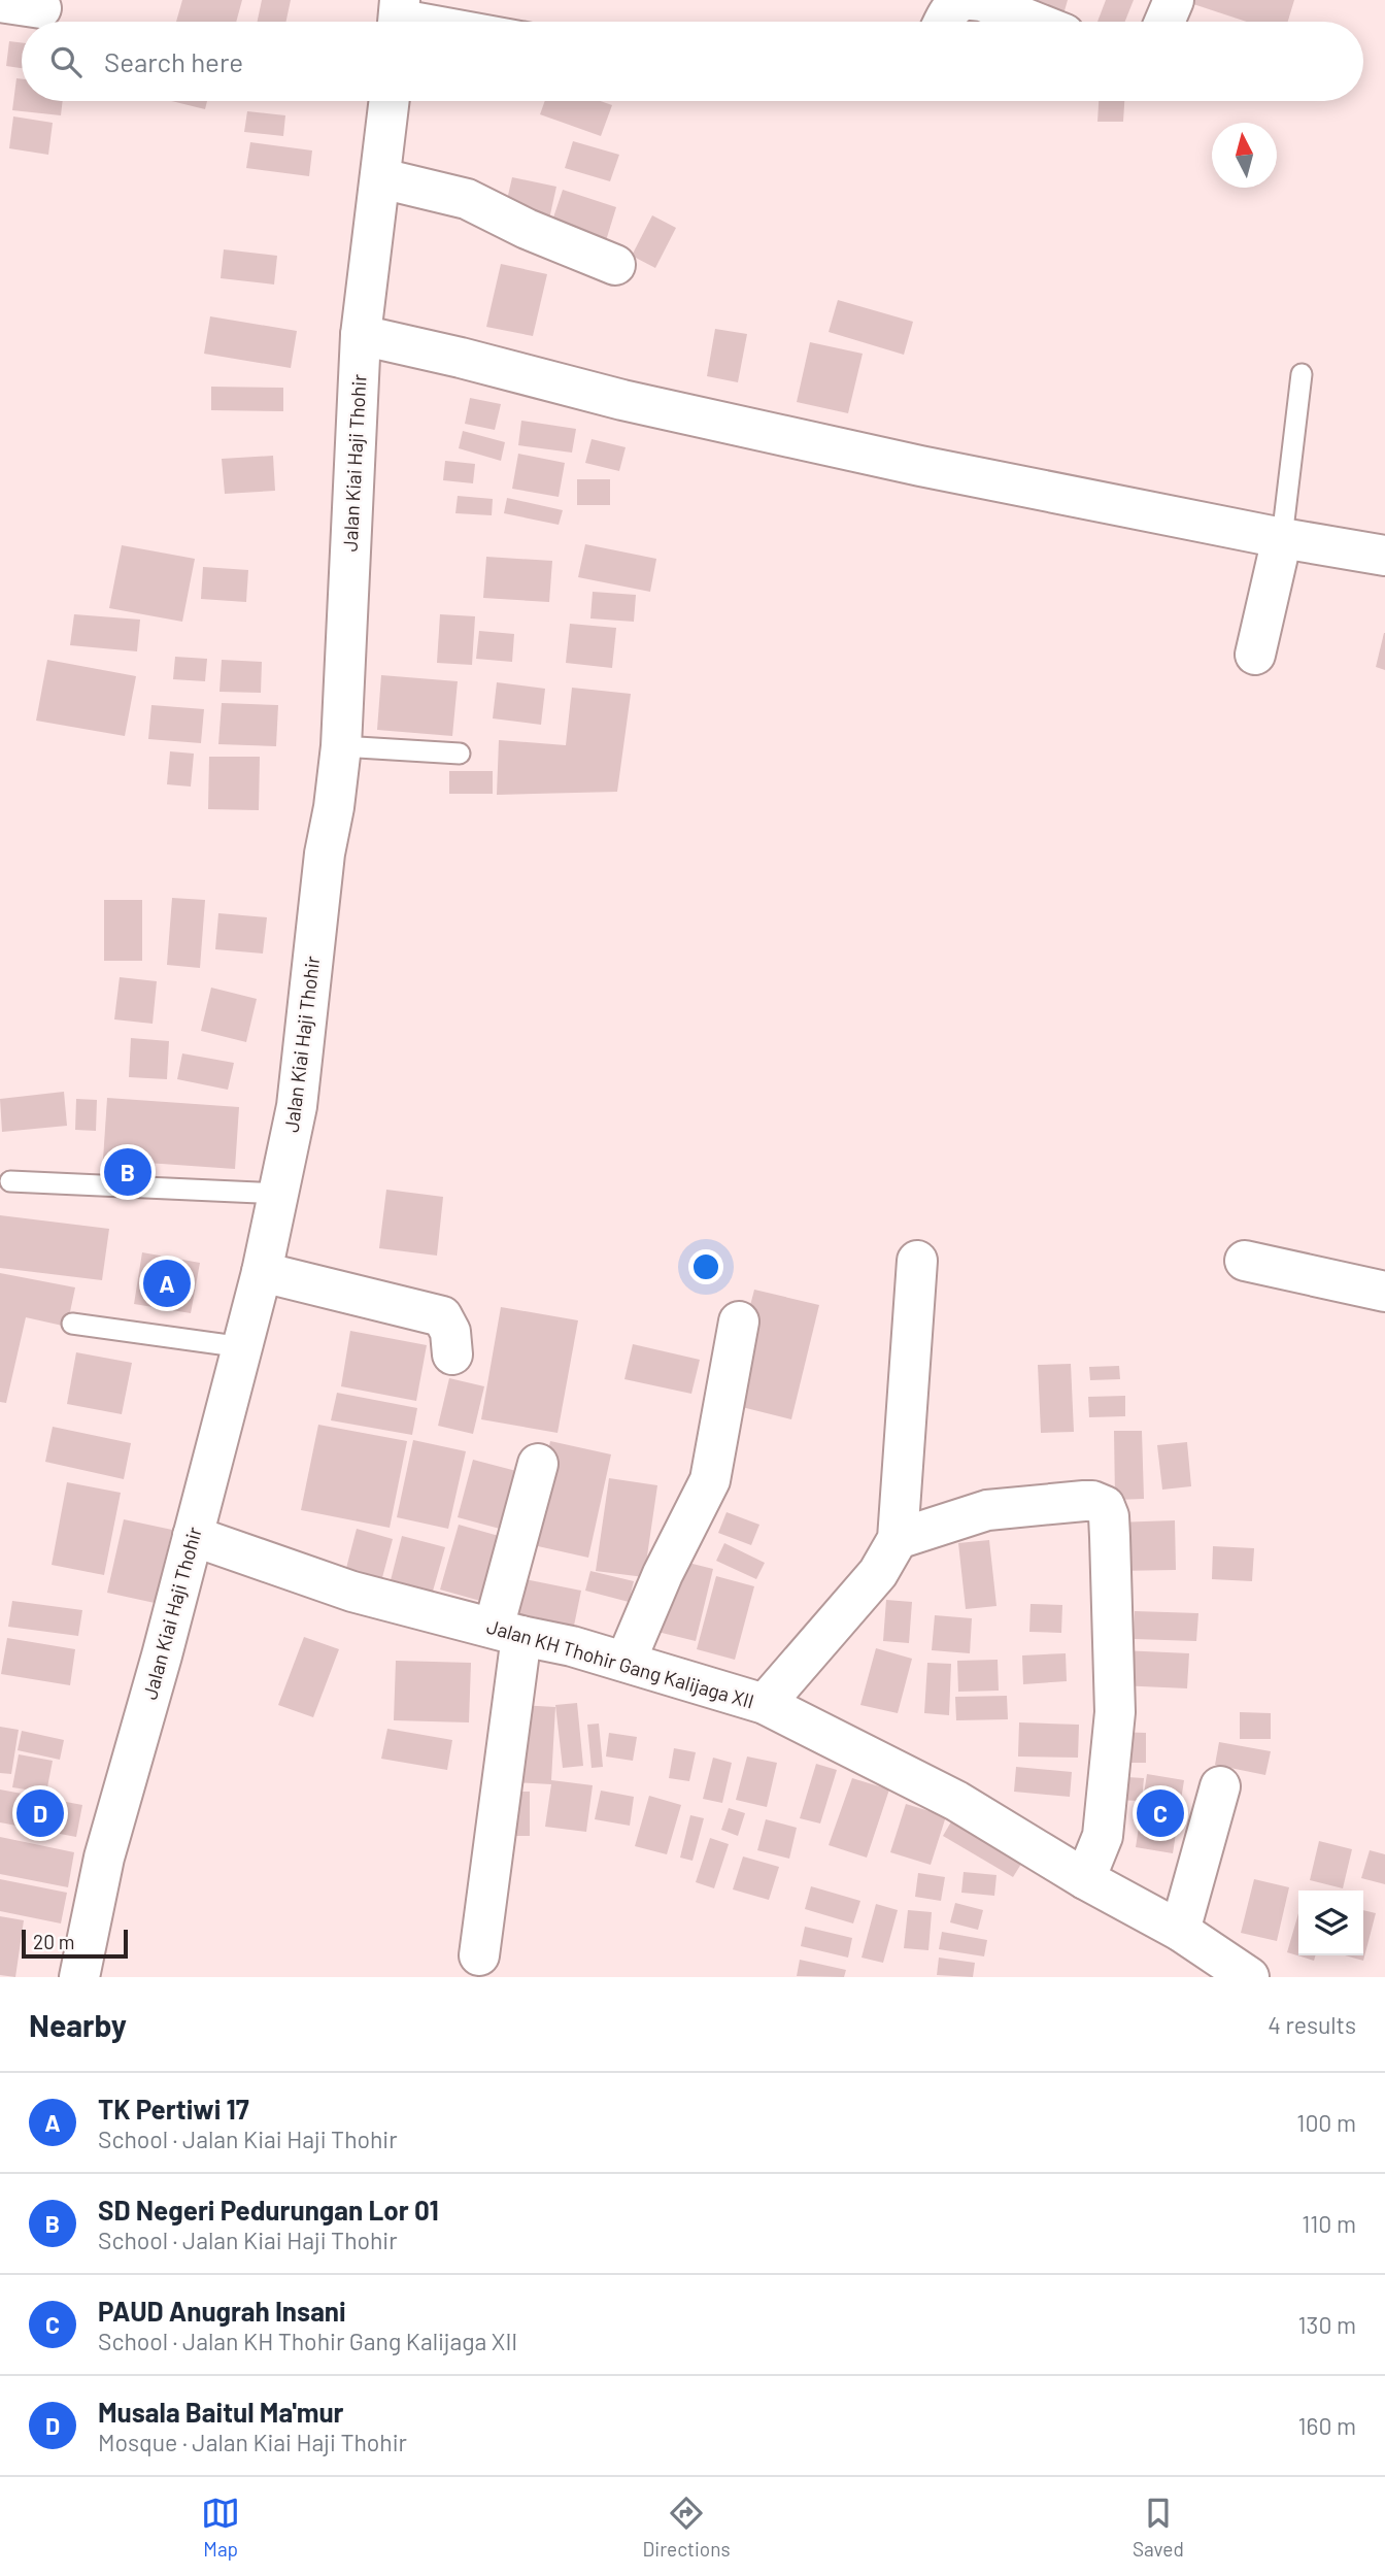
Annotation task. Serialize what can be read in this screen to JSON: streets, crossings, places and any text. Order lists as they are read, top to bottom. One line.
{"streets":{"street":["Jalan Kiai Haji Thohir","Jalan KH Thohir Gang Kalijaga XII"]},"crossings":[["Jalan Kiai Haji Thohir","Jalan KH Thohir Gang Kalijaga XII"]],"scale_bar":"20 m","north":"top","page":{"search":"Search here","pins":["B","A","C","D"],"scale":"20 m","heading":["Nearby","4 results"],"list":[{"mark":"A","name":"TK Pertiwi 17","note":"School · Jalan Kiai Haji Thohir","value":"100 m"},{"mark":"B","name":"SD Negeri Pedurungan Lor 01","note":"School · Jalan Kiai Haji Thohir","value":"110 m"},{"mark":"C","name":"PAUD Anugrah Insani","note":"School · Jalan KH Thohir Gang Kalijaga XII","value":"130 m"},{"mark":"D","name":"Musala Baitul Ma'mur","note":"Mosque · Jalan Kiai Haji Thohir","value":"160 m"}],"nav":["Map","Directions","Saved"]}}
